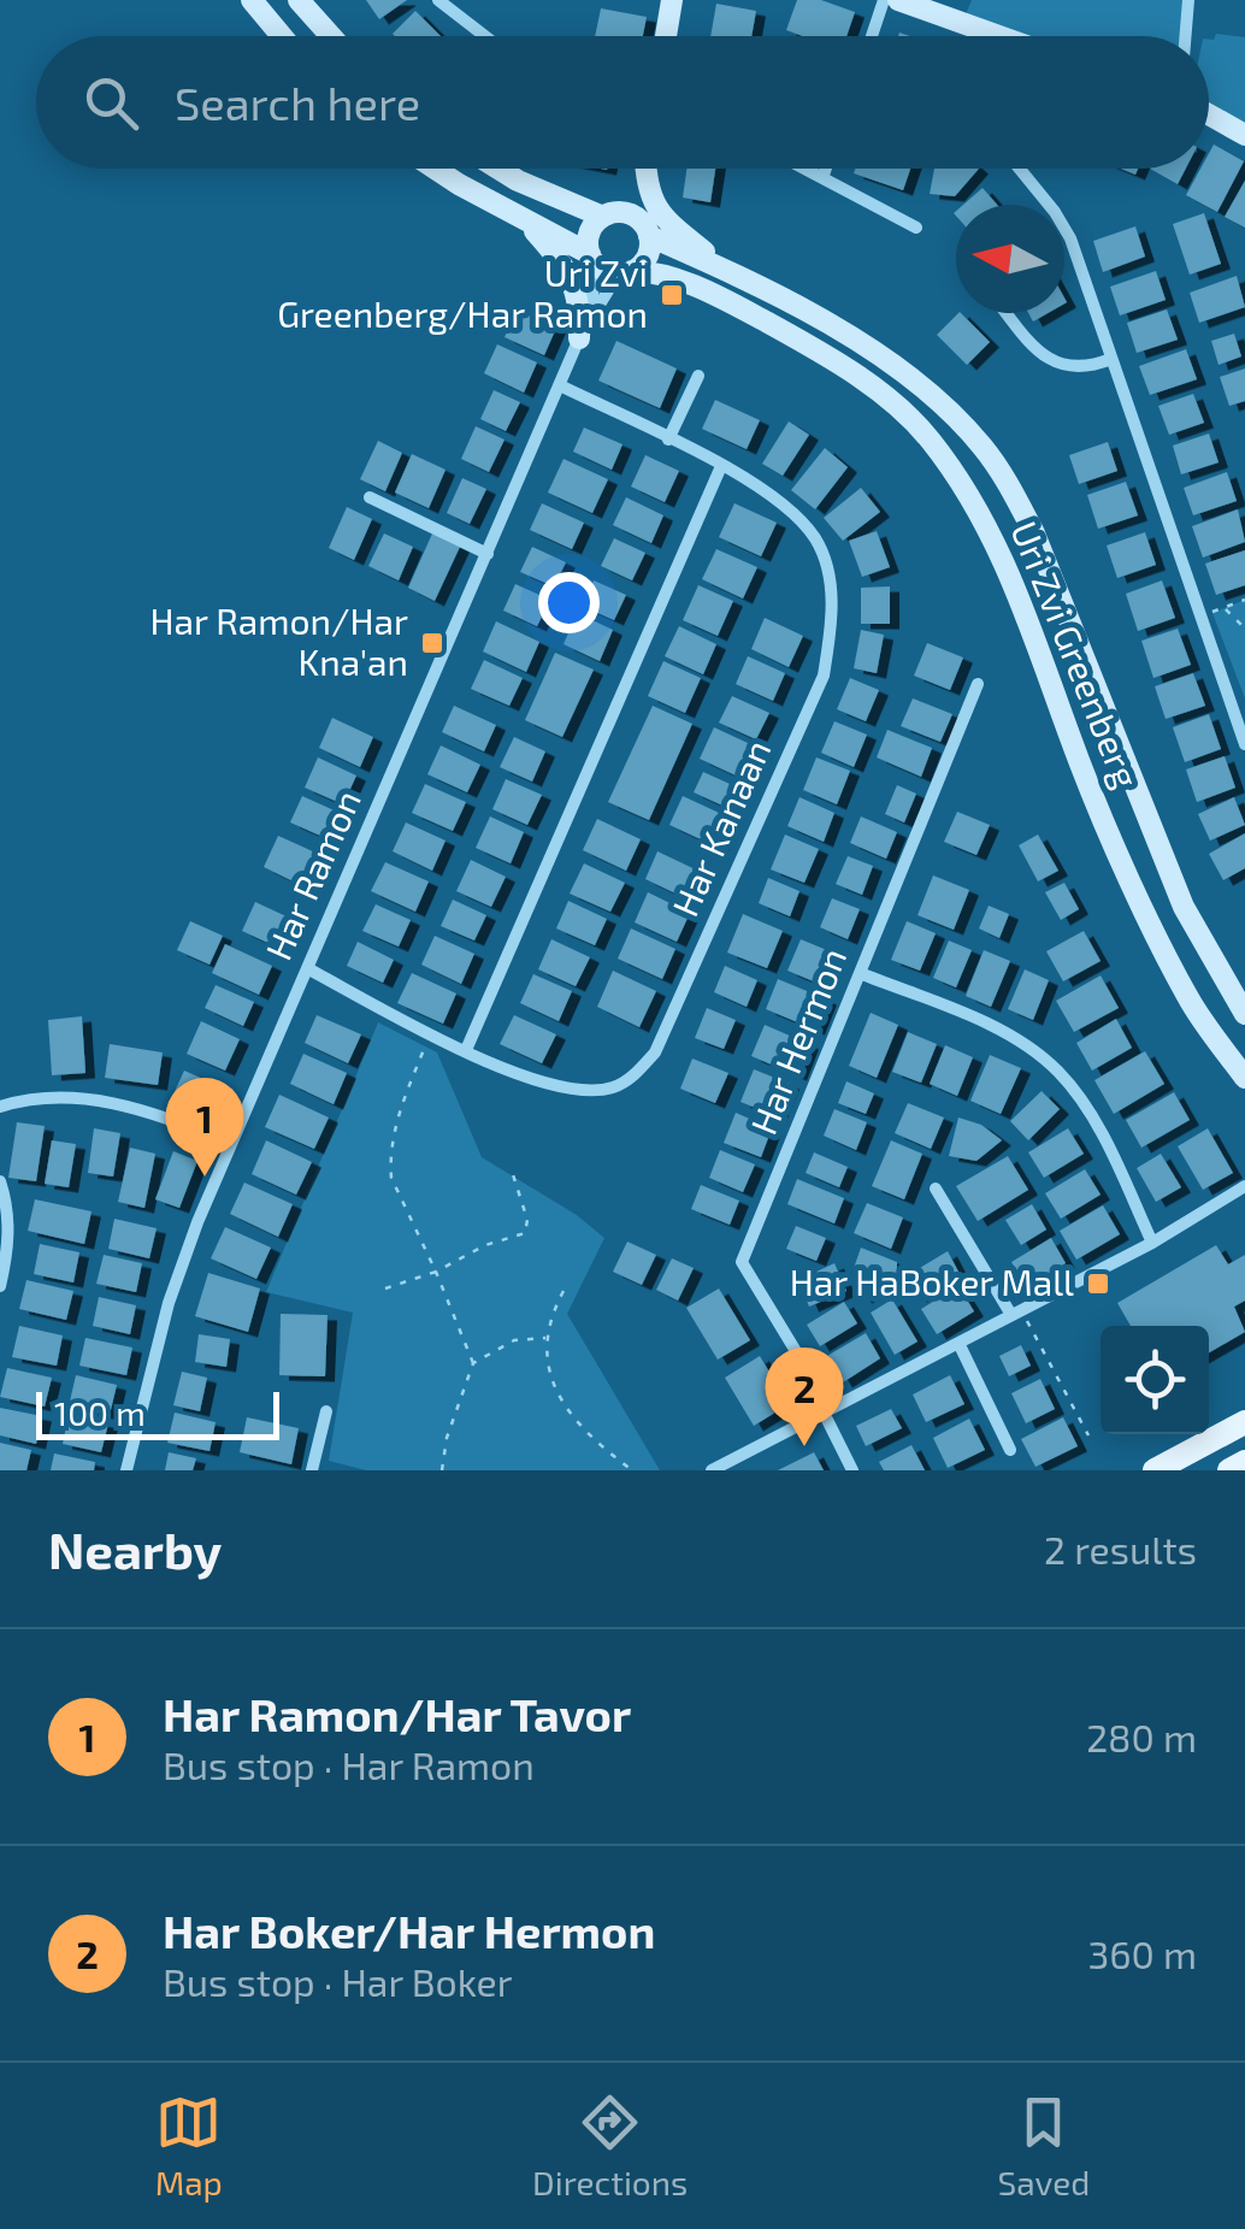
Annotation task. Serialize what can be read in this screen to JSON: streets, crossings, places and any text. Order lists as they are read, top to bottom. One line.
{"streets":{"main road":["Uri Zvi Greenberg"],"street":["Har Kanaan","Har Ramon","Har Hermon"]},"crossings":[["Uri Zvi Greenberg","Har Ramon"],["Har Kanaan","Har Ramon"]],"places":{"transit":["Uri Zvi Greenberg/Har Ramon","Har Ramon/Har Kna'an","Har HaBoker Mall"]},"scale_bar":"100 m","north":"left","page":{"search":"Search here","pins":["1","2"],"scale":"100 m","heading":["Nearby","2 results"],"list":[{"mark":"1","name":"Har Ramon/Har Tavor","note":"Bus stop · Har Ramon","value":"280 m"},{"mark":"2","name":"Har Boker/Har Hermon","note":"Bus stop · Har Boker","value":"360 m"}],"nav":["Map","Directions","Saved"]}}
